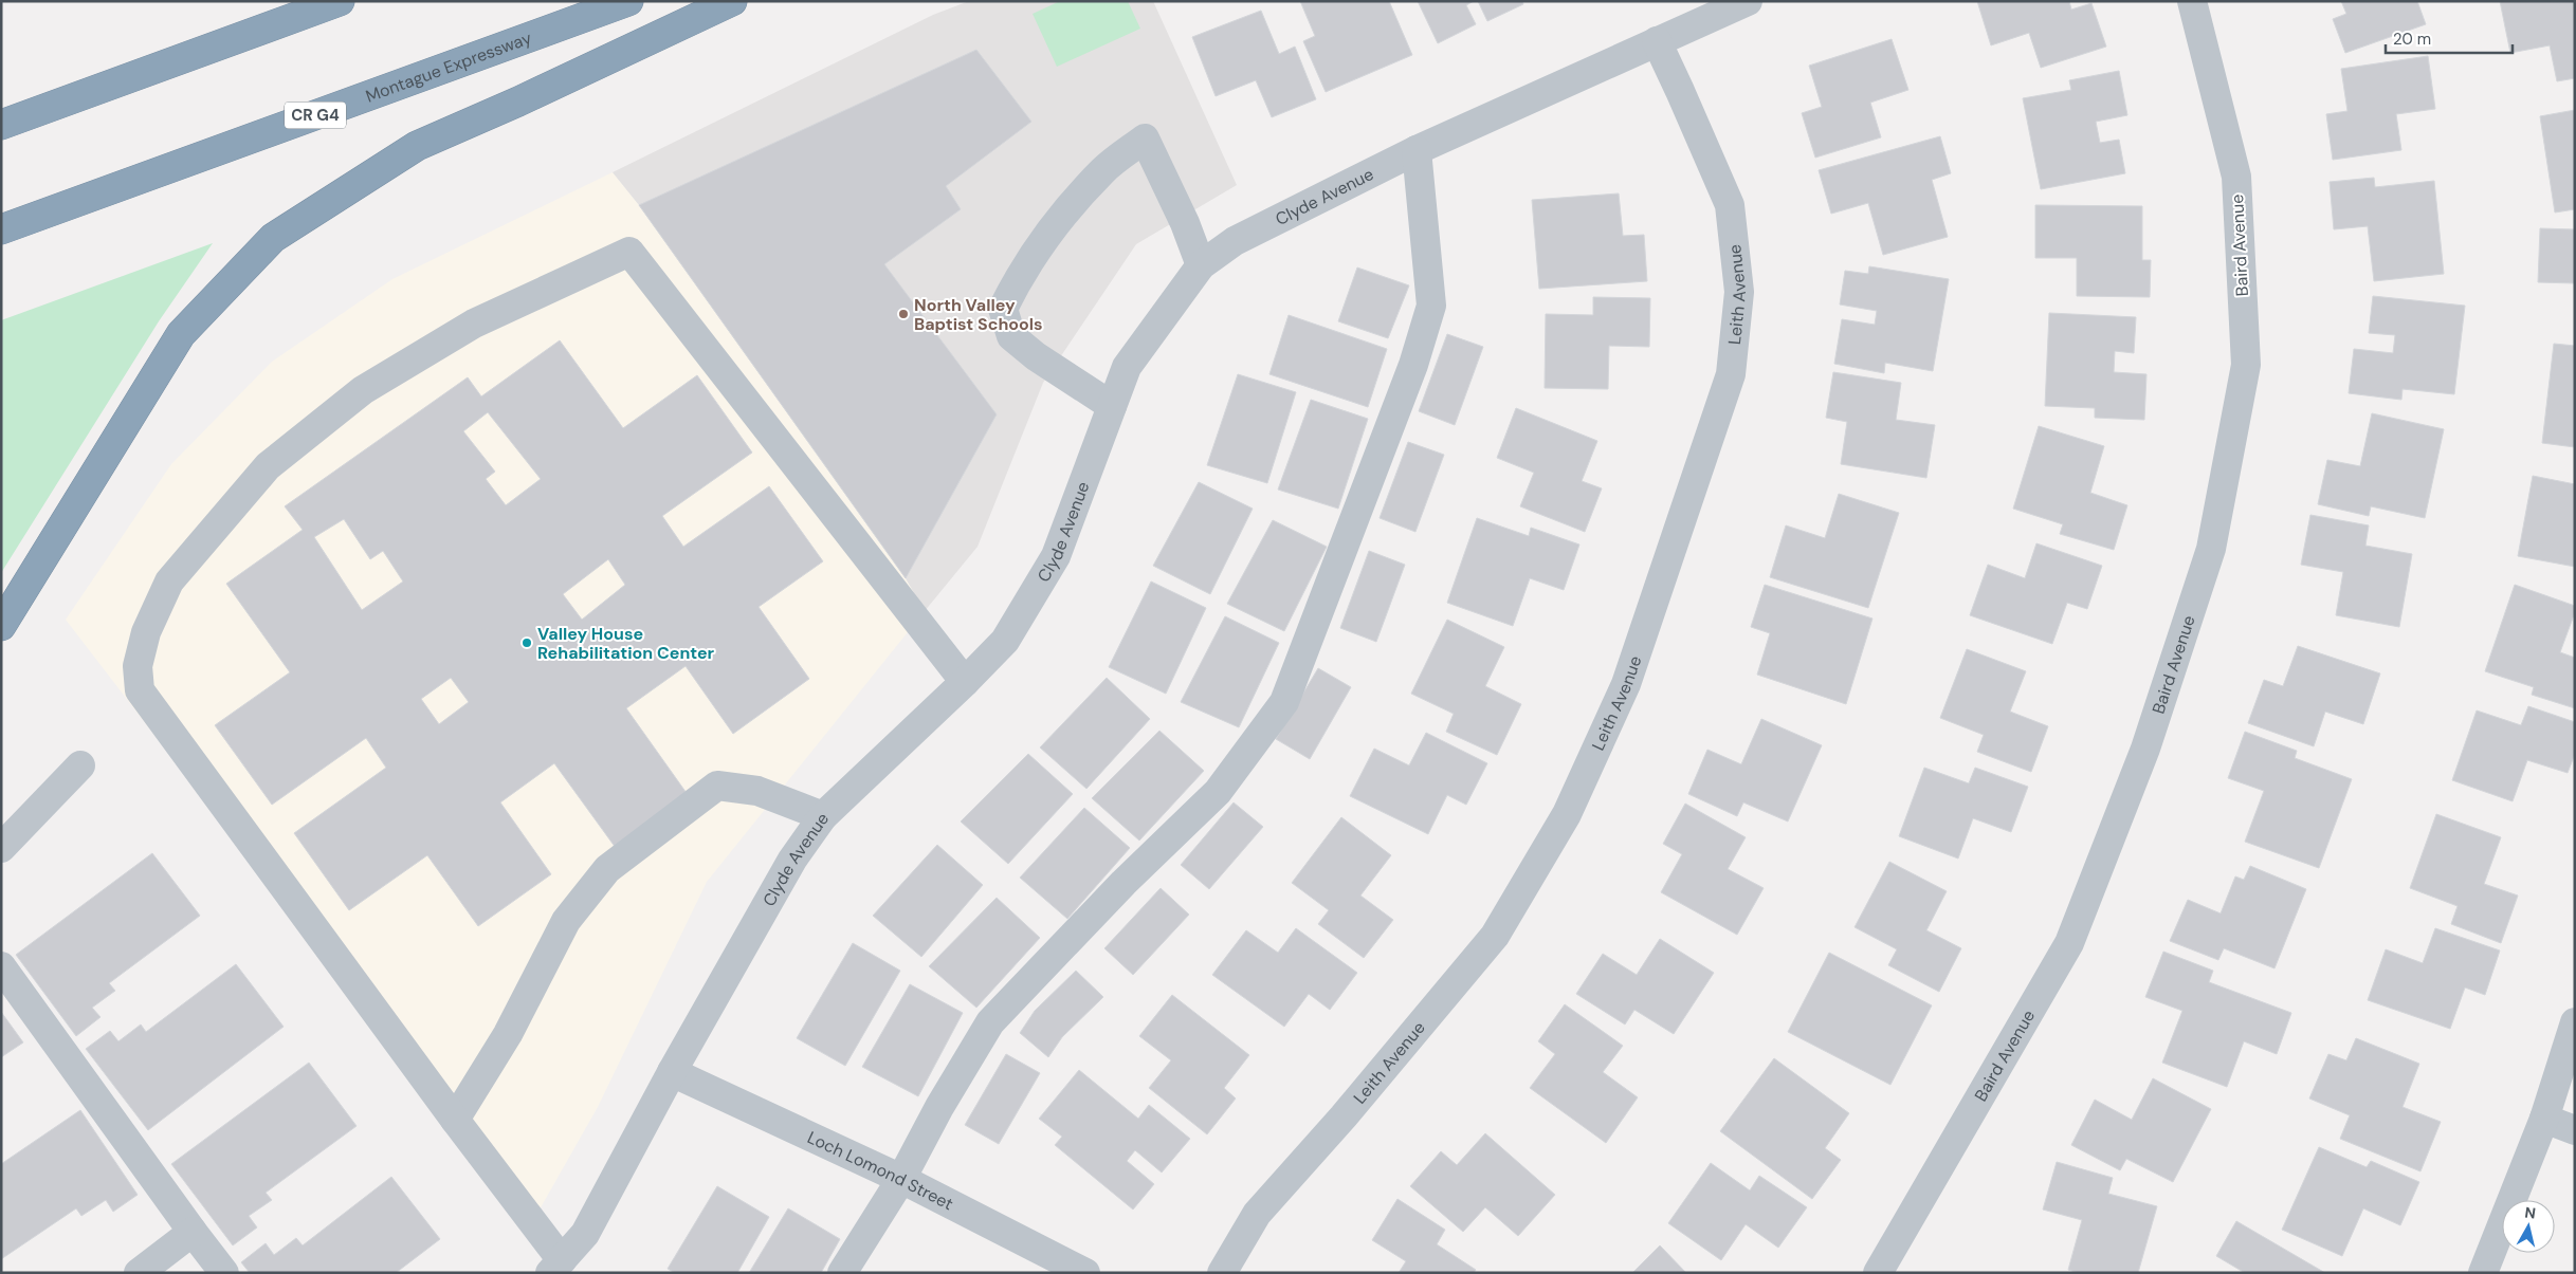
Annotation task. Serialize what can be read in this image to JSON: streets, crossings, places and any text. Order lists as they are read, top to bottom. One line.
{"streets":{"highway":["Montague Expressway","CR G4"],"street":["Clyde Avenue","Baird Avenue","Leith Avenue","Loch Lomond Street"]},"crossings":[["Clyde Avenue","Leith Avenue"],["Clyde Avenue","Loch Lomond Street"]],"places":["North Valley Baptist Schools","Valley House Rehabilitation Center"],"scale_bar":"20 m","north":"top"}
